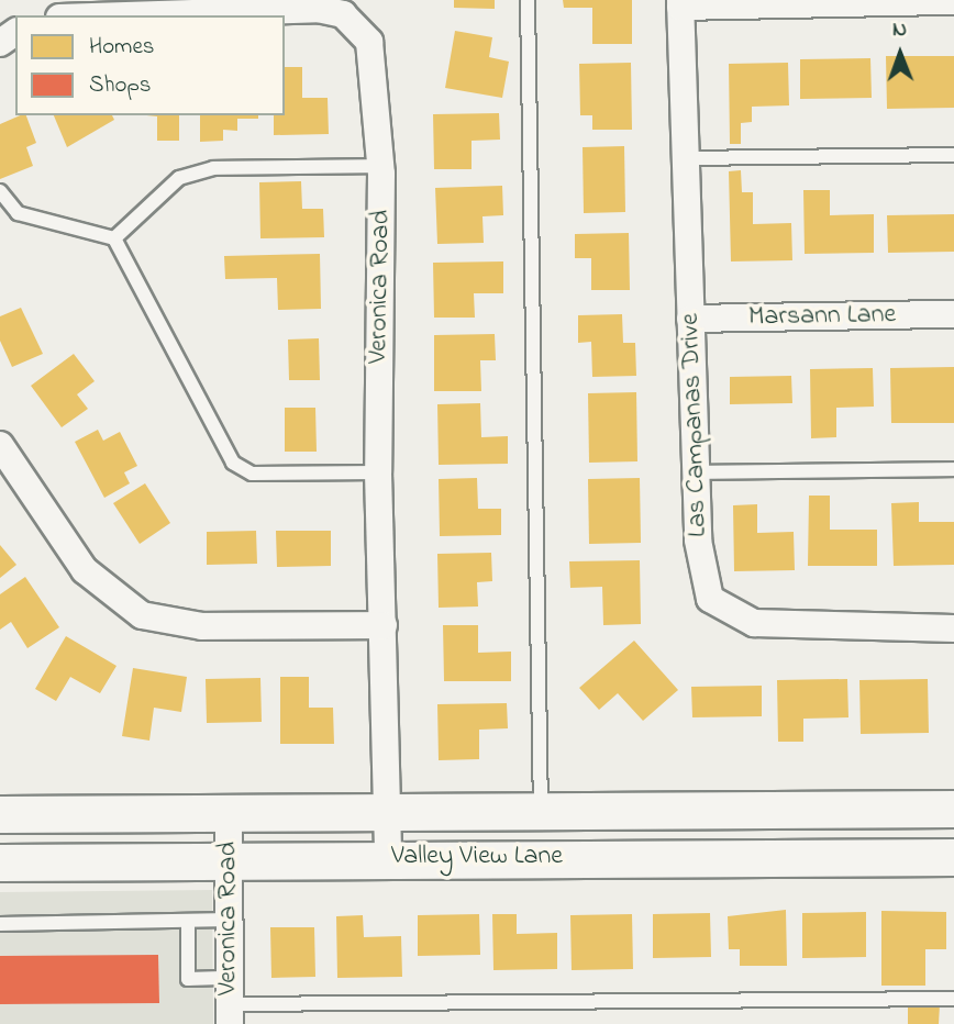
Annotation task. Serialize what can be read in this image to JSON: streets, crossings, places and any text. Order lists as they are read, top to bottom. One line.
{"streets":{"main road":["Valley View Lane"],"street":["Veronica Road","Marsann Lane","Las Campanas Drive"]},"crossings":[["Veronica Road","Valley View Lane"],["Marsann Lane","Las Campanas Drive"]],"legend":["Homes","Shops"],"north":"top"}
